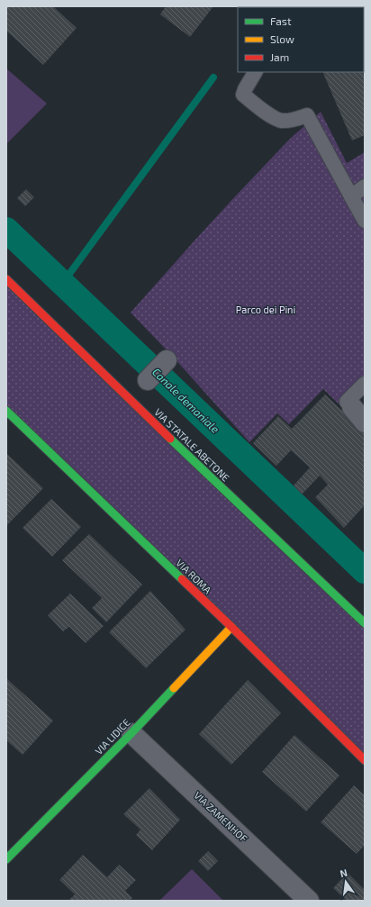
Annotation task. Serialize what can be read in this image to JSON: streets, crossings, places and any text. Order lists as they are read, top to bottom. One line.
{"streets":{"street":["VIA STATALE ABETONE","VIA ROMA","VIA LIDICE","VIA ZAMENHOF"]},"crossings":[["VIA ROMA","VIA LIDICE"],["VIA LIDICE","VIA ZAMENHOF"]],"water":["Canale demaniale"],"parks":["Parco dei Pini"],"legend":["Fast","Slow","Jam"],"north":"top"}
